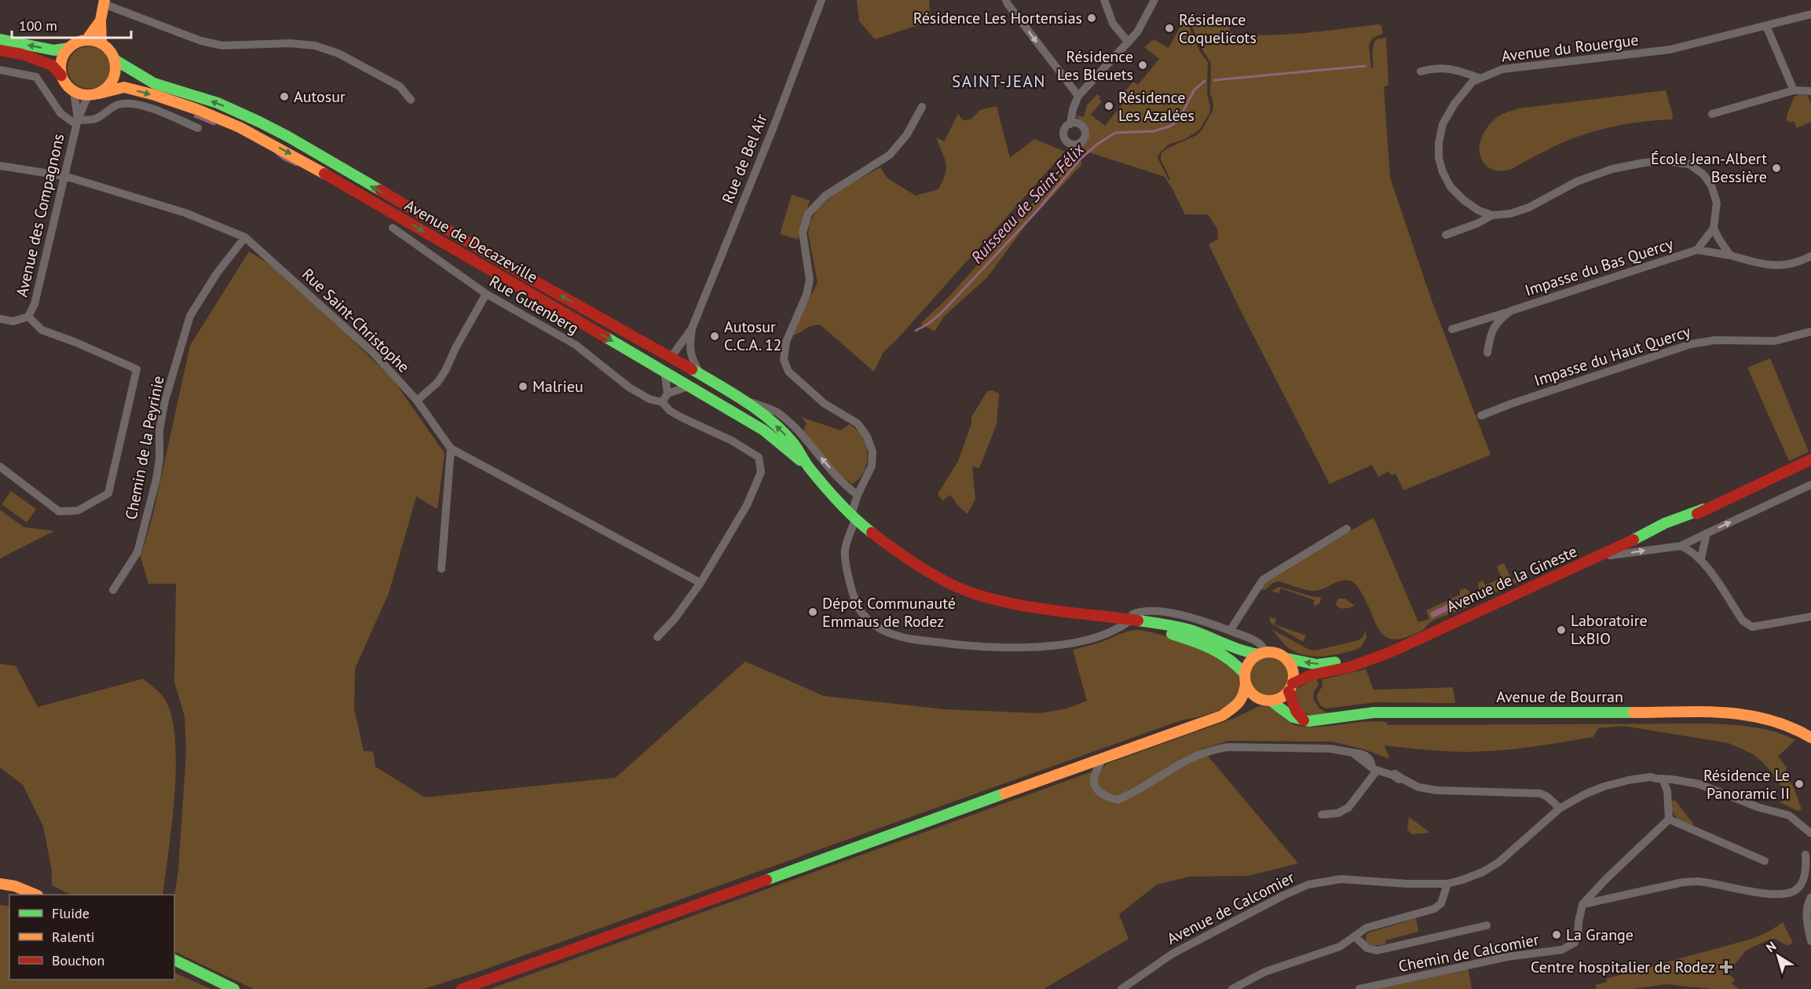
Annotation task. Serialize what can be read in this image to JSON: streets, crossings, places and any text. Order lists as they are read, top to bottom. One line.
{"streets":{"main road":["Avenue de Decazeville","Avenue de la Gineste","Avenue de Bourran"],"street":["Avenue du Rouergue","Rue de Bel Air","Avenue des Compagnons","Impasse du Bas Quercy","Rue Gutenberg","Rue Saint-Christophe","Impasse du Haut Quercy","Chemin de la Peyrinie","Avenue de Calcomier","Chemin de Calcomier"]},"crossings":[["Rue de Bel Air","Avenue de Decazeville"],["Avenue des Compagnons","Avenue de Decazeville"],["Avenue des Compagnons","Rue Saint-Christophe"],["Rue Gutenberg","Rue Saint-Christophe"],["Rue Saint-Christophe","Chemin de la Peyrinie"]],"districts":["SAINT-JEAN"],"water":["Ruisseau de Saint-Félix"],"places":{"other":["Résidence Les Hortensias","Résidence Coquelicots","Résidence Les Bleuets","Autosur","Résidence Les Azalées","École Jean-Albert Bessière","Autosur C.C.A. 12","Malrieu","Dépot Communauté Emmaus de Rodez","Laboratoire LxBIO","Résidence Le Panoramic II","La Grange"],"health":["Centre hospitalier de Rodez"]},"legend":["Fluide","Ralenti","Bouchon"],"scale_bar":"100 m","north":"top left"}
